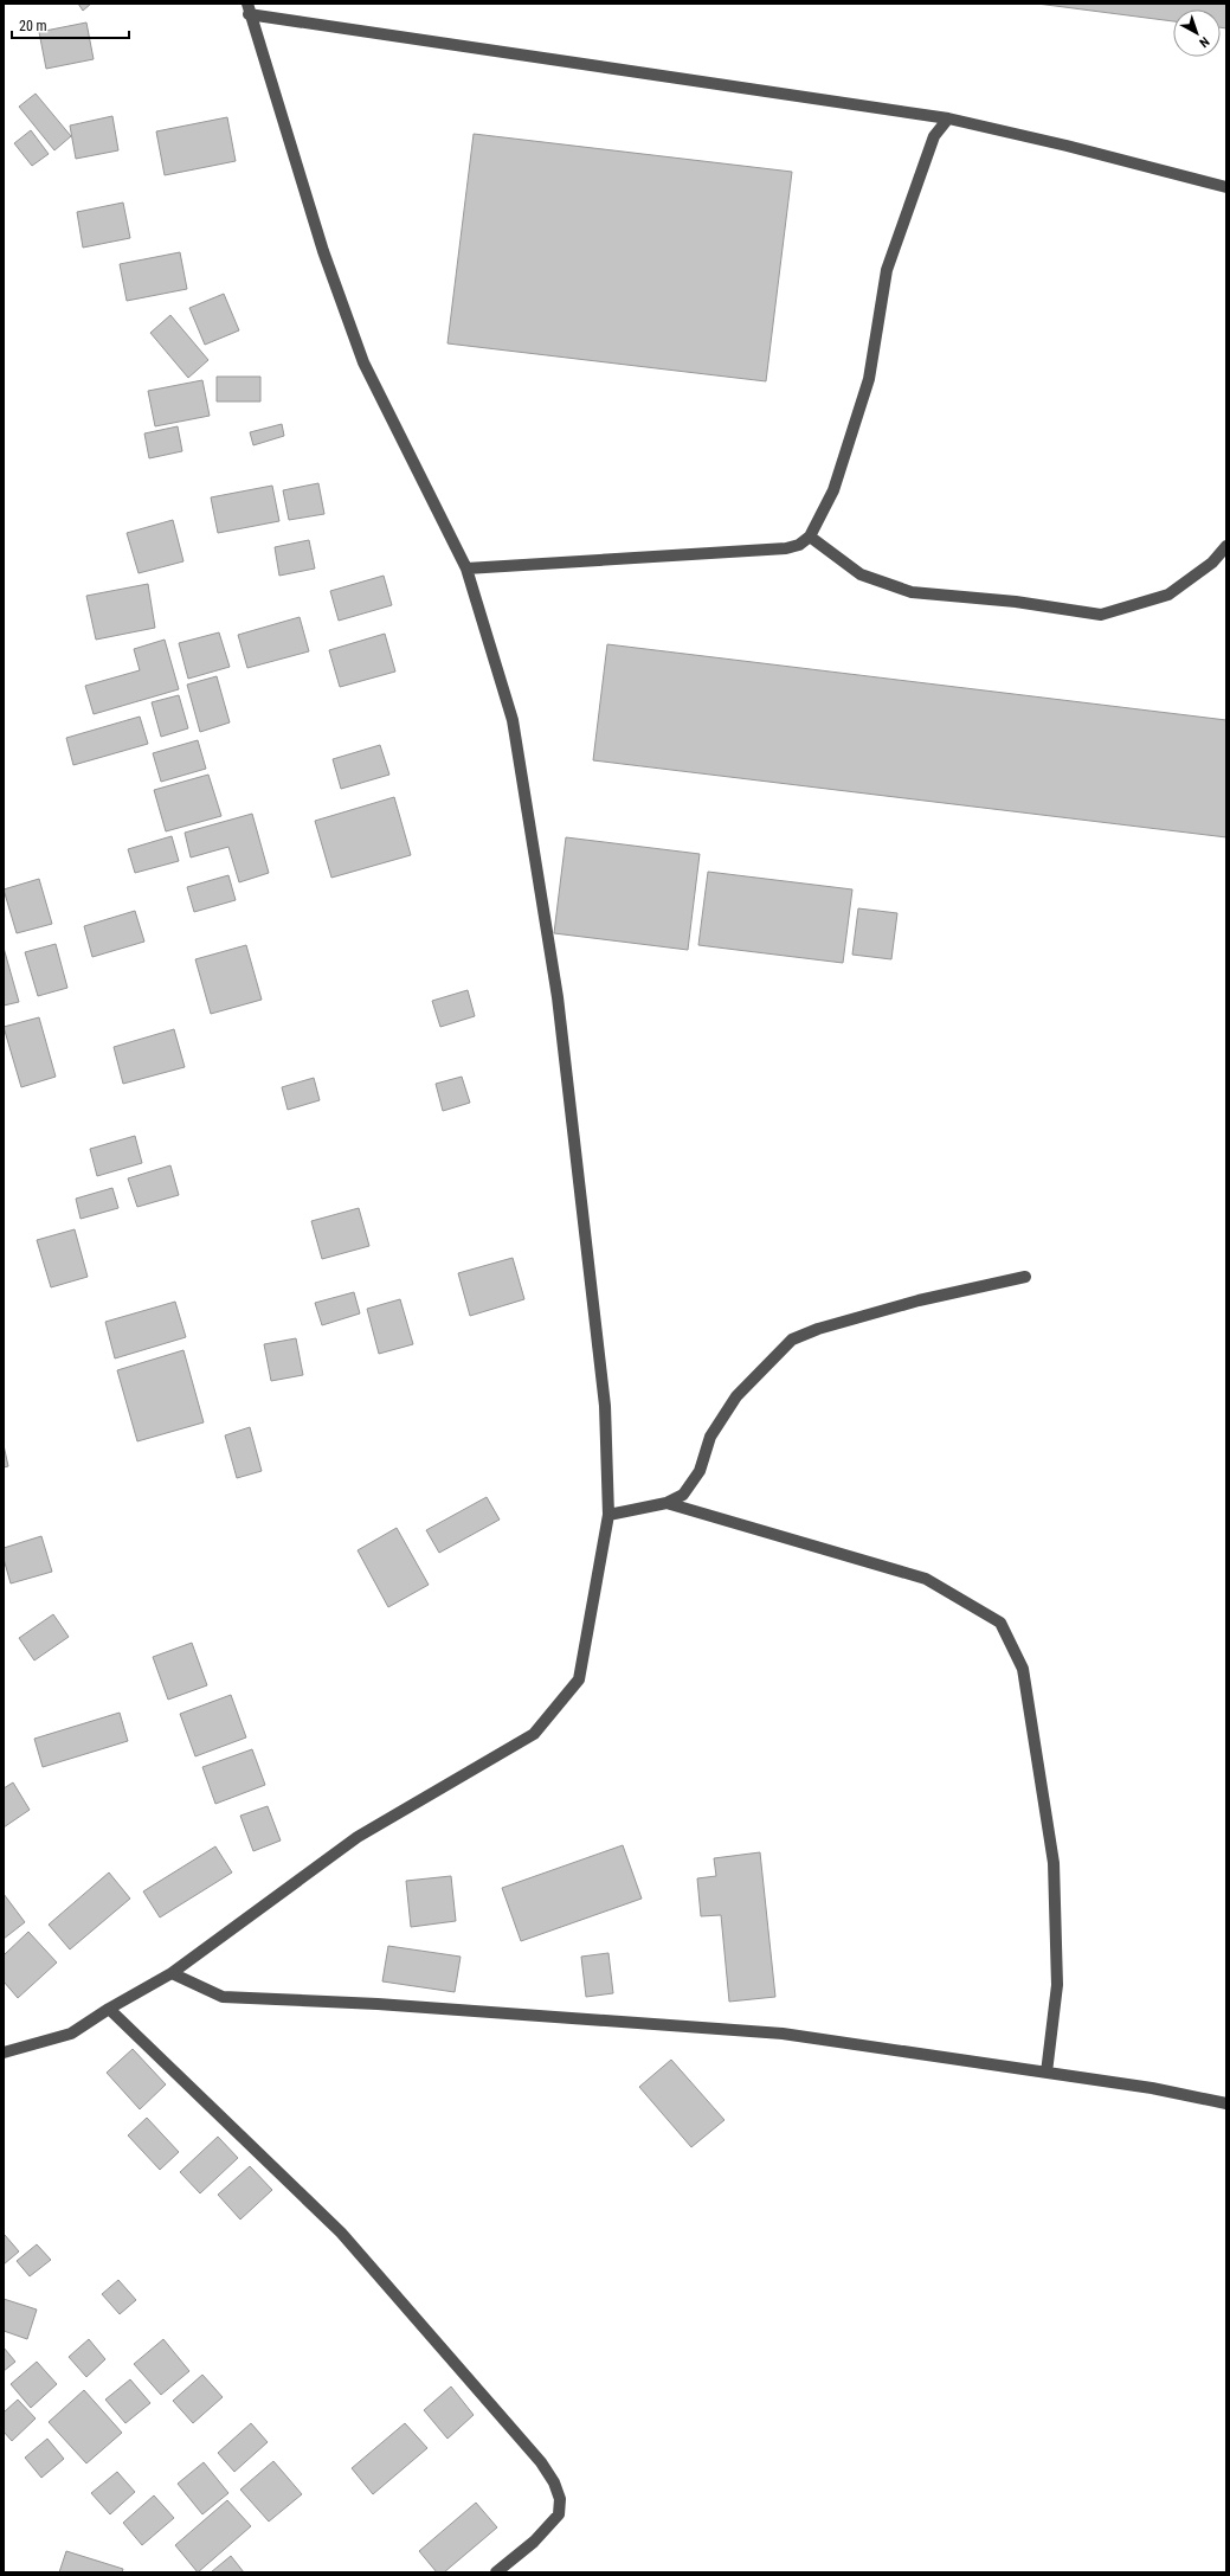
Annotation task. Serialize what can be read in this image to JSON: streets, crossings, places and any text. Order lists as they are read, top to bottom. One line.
{"scale_bar":"20 m","north":"bottom right"}
